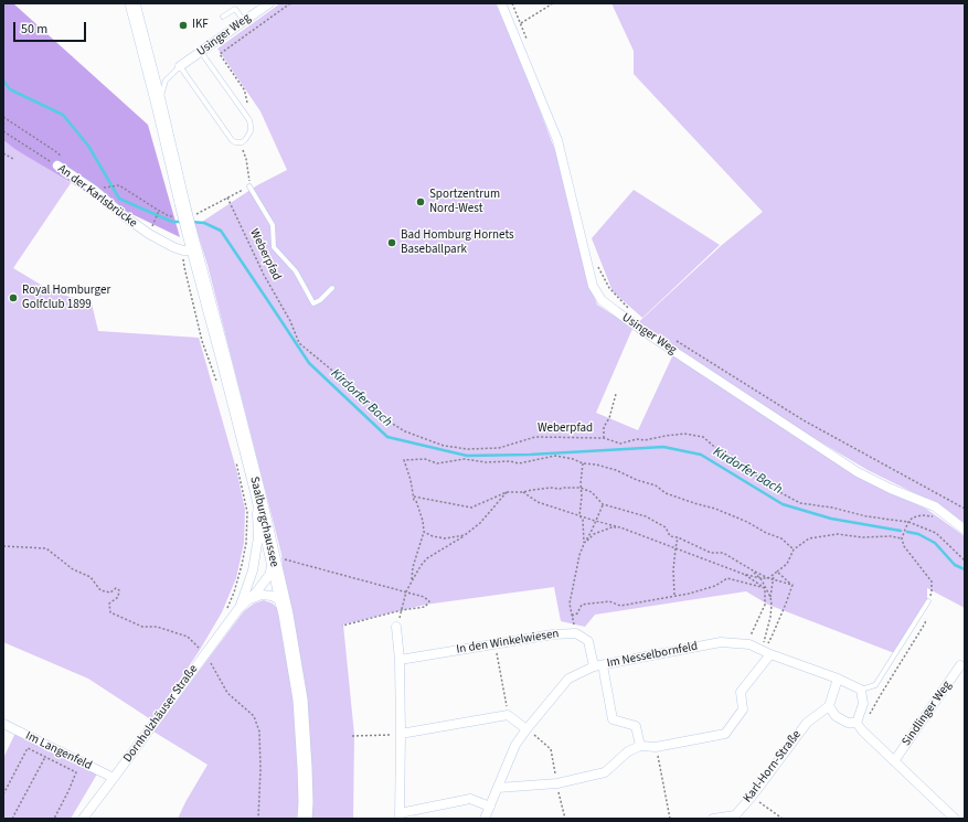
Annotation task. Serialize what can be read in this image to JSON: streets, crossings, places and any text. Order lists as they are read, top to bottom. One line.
{"streets":{"main road":["Saalburgchaussee"],"street":["Usinger Weg","An der Karlsbrücke","In den Winkelwiesen","Im Nesselbornfeld","Dornholzhäuser Straße","Sindlinger Weg","Im Langenfeld","Karl-Horn-Straße"],"path":["Weberpfad"]},"crossings":[["An der Karlsbrücke","Saalburgchaussee"],["Saalburgchaussee","Dornholzhäuser Straße"],["In den Winkelwiesen","Im Nesselbornfeld"],["Im Nesselbornfeld","Karl-Horn-Straße"],["Dornholzhäuser Straße","Im Langenfeld"]],"water":["Kirdorfer Bach"],"places":["IKF","Sportzentrum Nord-West","Bad Homburg Hornets Baseballpark","Royal Homburger Golfclub 1899"],"scale_bar":"50 m"}
